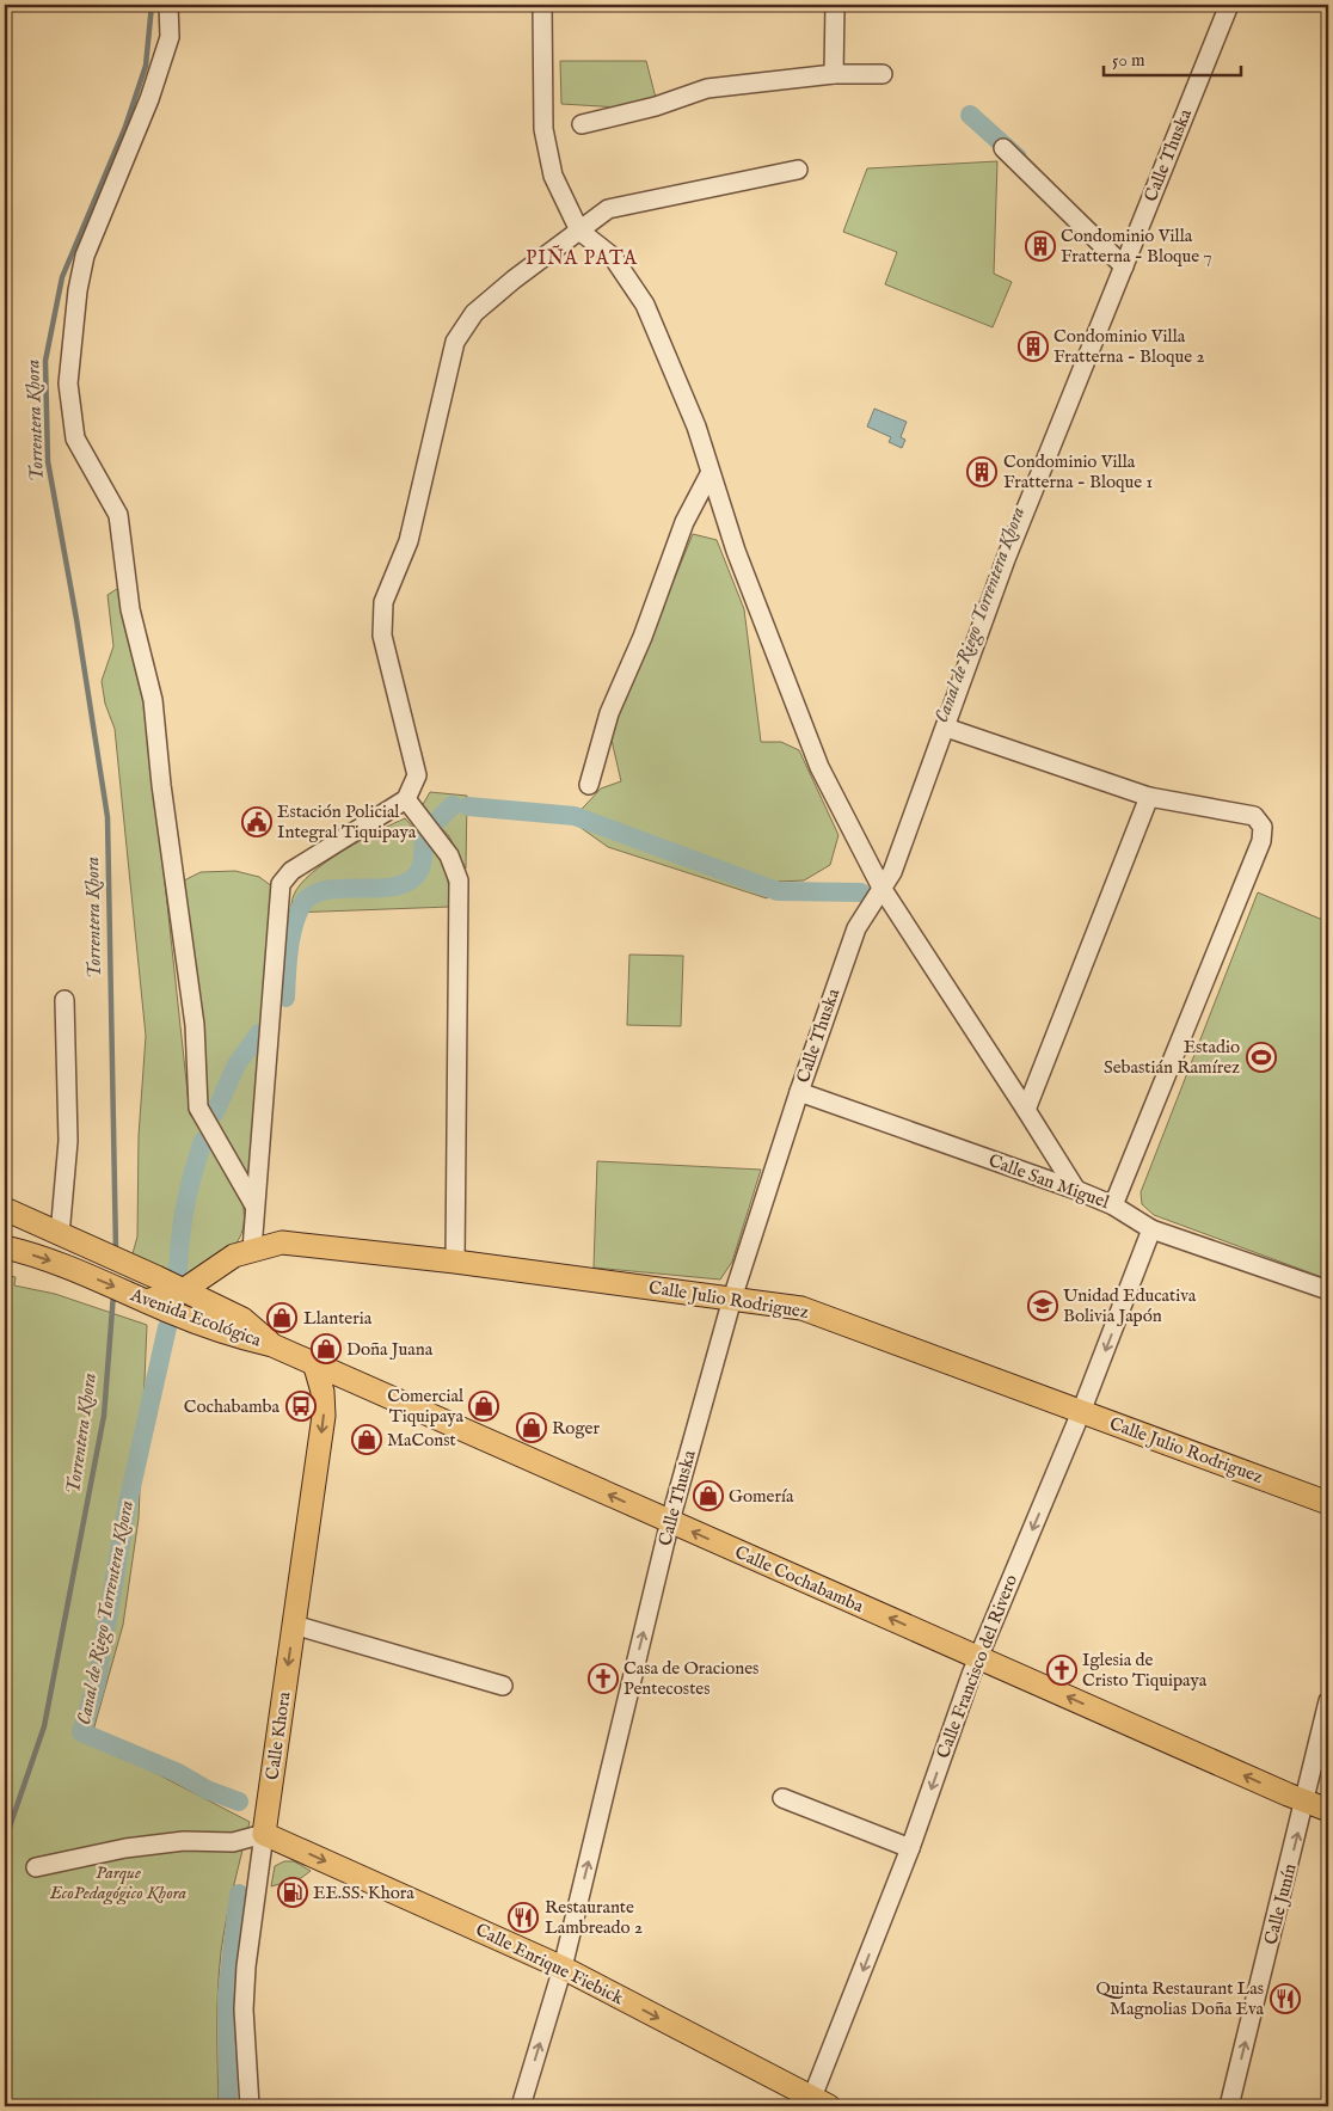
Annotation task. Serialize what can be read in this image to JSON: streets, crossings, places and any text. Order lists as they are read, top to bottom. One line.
{"streets":{"main road":["Calle Julio Rodriguez","Avenida Ecológica","Calle Cochabamba","Calle Khora","Calle Enrique Fiebick"],"street":["Calle Thuska","Calle San Miguel","Calle Francisco del Rivero","Calle Junín"]},"crossings":[["Calle Thuska","Calle San Miguel"],["Calle Thuska","Calle Julio Rodriguez"],["Calle Thuska","Calle Cochabamba"],["Calle Thuska","Calle Enrique Fiebick"],["Calle San Miguel","Calle Francisco del Rivero"],["Calle Julio Rodriguez","Avenida Ecológica"],["Calle Julio Rodriguez","Calle Francisco del Rivero"],["Avenida Ecológica","Calle Cochabamba"],["Calle Cochabamba","Calle Francisco del Rivero"],["Calle Cochabamba","Calle Khora"],["Calle Cochabamba","Calle Junín"],["Calle Francisco del Rivero","Calle Enrique Fiebick"],["Calle Khora","Calle Enrique Fiebick"]],"one_way":["Calle Cochabamba","Calle Francisco del Rivero","Calle Khora","Calle Junín","Calle Enrique Fiebick"],"districts":["PIÑA PATA"],"water":["Torrentera Khora","Canal de Riego Torrentera Khora"],"parks":["Parque EcoPedagógico Khora"],"places":{"building":["Condominio Villa Fratterna - Bloque 7","Condominio Villa Fratterna - Bloque 2","Condominio Villa Fratterna - Bloque 1"],"public building":["Estación Policial Integral Tiquipaya"],"sports":["Estadio Sebastián Ramírez"],"school or university":["Unidad Educativa Bolivia Japón"],"shop":["Llanteria","Doña Juana","Comercial Tiquipaya","Roger","MaConst","Gomería"],"bus stop":["Cochabamba"],"church":["Iglesia de Cristo Tiquipaya","Casa de Oraciones Pentecostes"],"fuel station":["EE.SS. Khora"],"restaurant":["Restaurante Lambreado 2","Quinta Restaurant Las Magnolias Doña Eva"]},"scale_bar":"50 m"}
